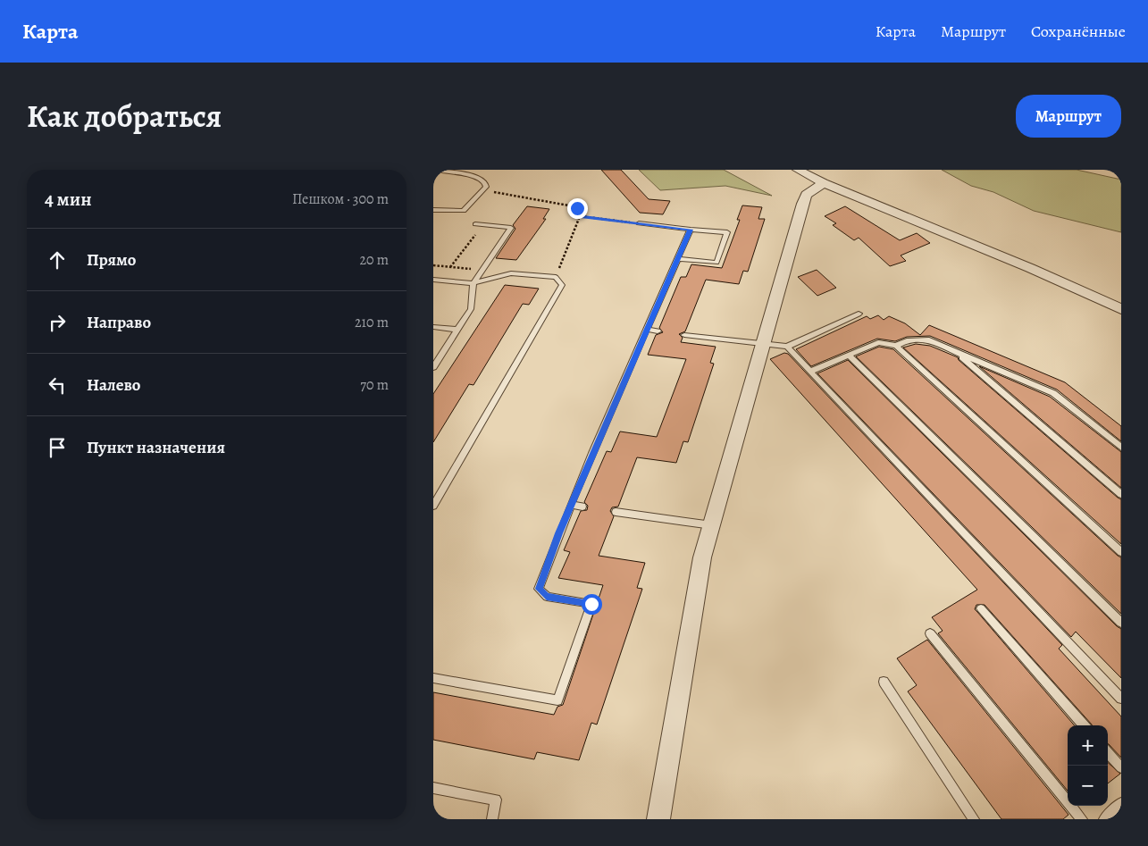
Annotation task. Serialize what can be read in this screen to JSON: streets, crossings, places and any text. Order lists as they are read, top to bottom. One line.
{"page":{"header":"Карта","nav":["Карта","Маршрут","Сохранённые"],"title":"Как добраться","buttons":"Маршрут","heading":["4 мин","Пешком · 300 m"],"list":[["Прямо","20 m"],["Направо","210 m"],["Налево","70 m"],"Пункт назначения"],"map_buttons":["+","−"]}}
